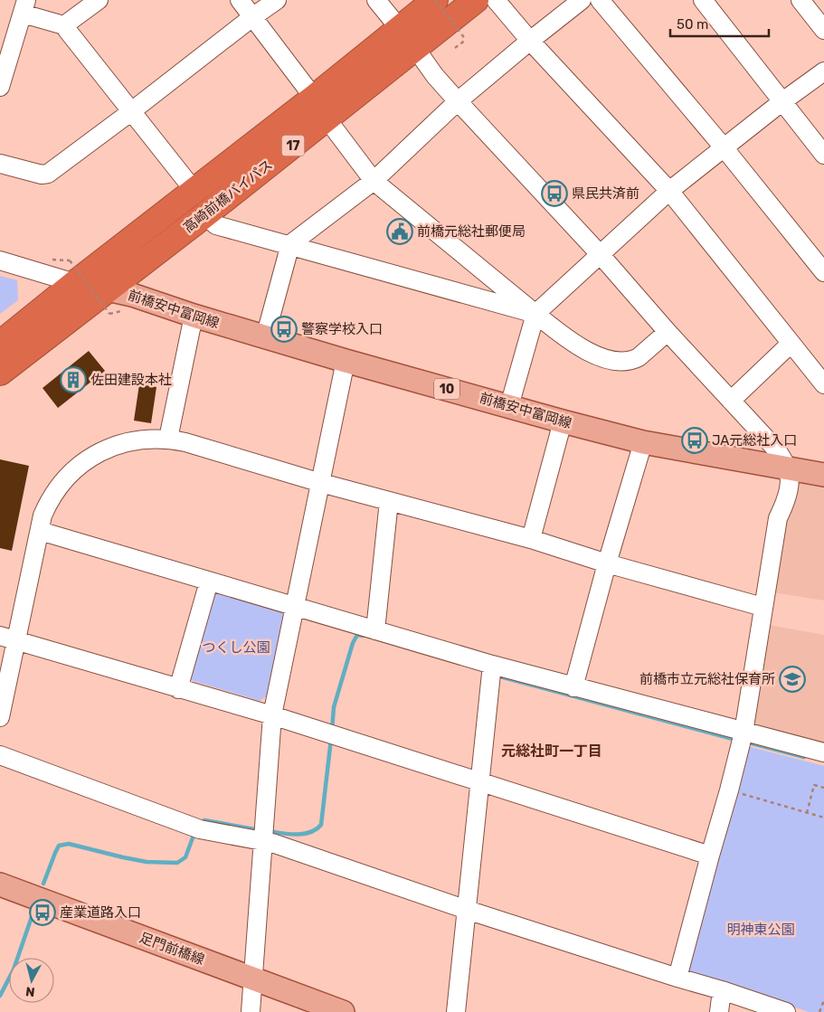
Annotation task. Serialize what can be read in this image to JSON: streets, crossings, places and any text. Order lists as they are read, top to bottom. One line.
{"streets":{"highway":["17","高崎前橋バイパス"],"main road":["前橋安中富岡線","10","足門前橋線"]},"crossings":[["高崎前橋バイパス","前橋安中富岡線"]],"districts":["元総社町一丁目"],"parks":["つくし公園","明神東公園"],"places":{"bus stop":["県民共済前","警察学校入口","JA元総社入口","産業道路入口"],"public building":["前橋元総社郵便局"],"building":["佐田建設本社"],"school or university":["前橋市立元総社保育所"]},"scale_bar":"50 m","north":"bottom"}
